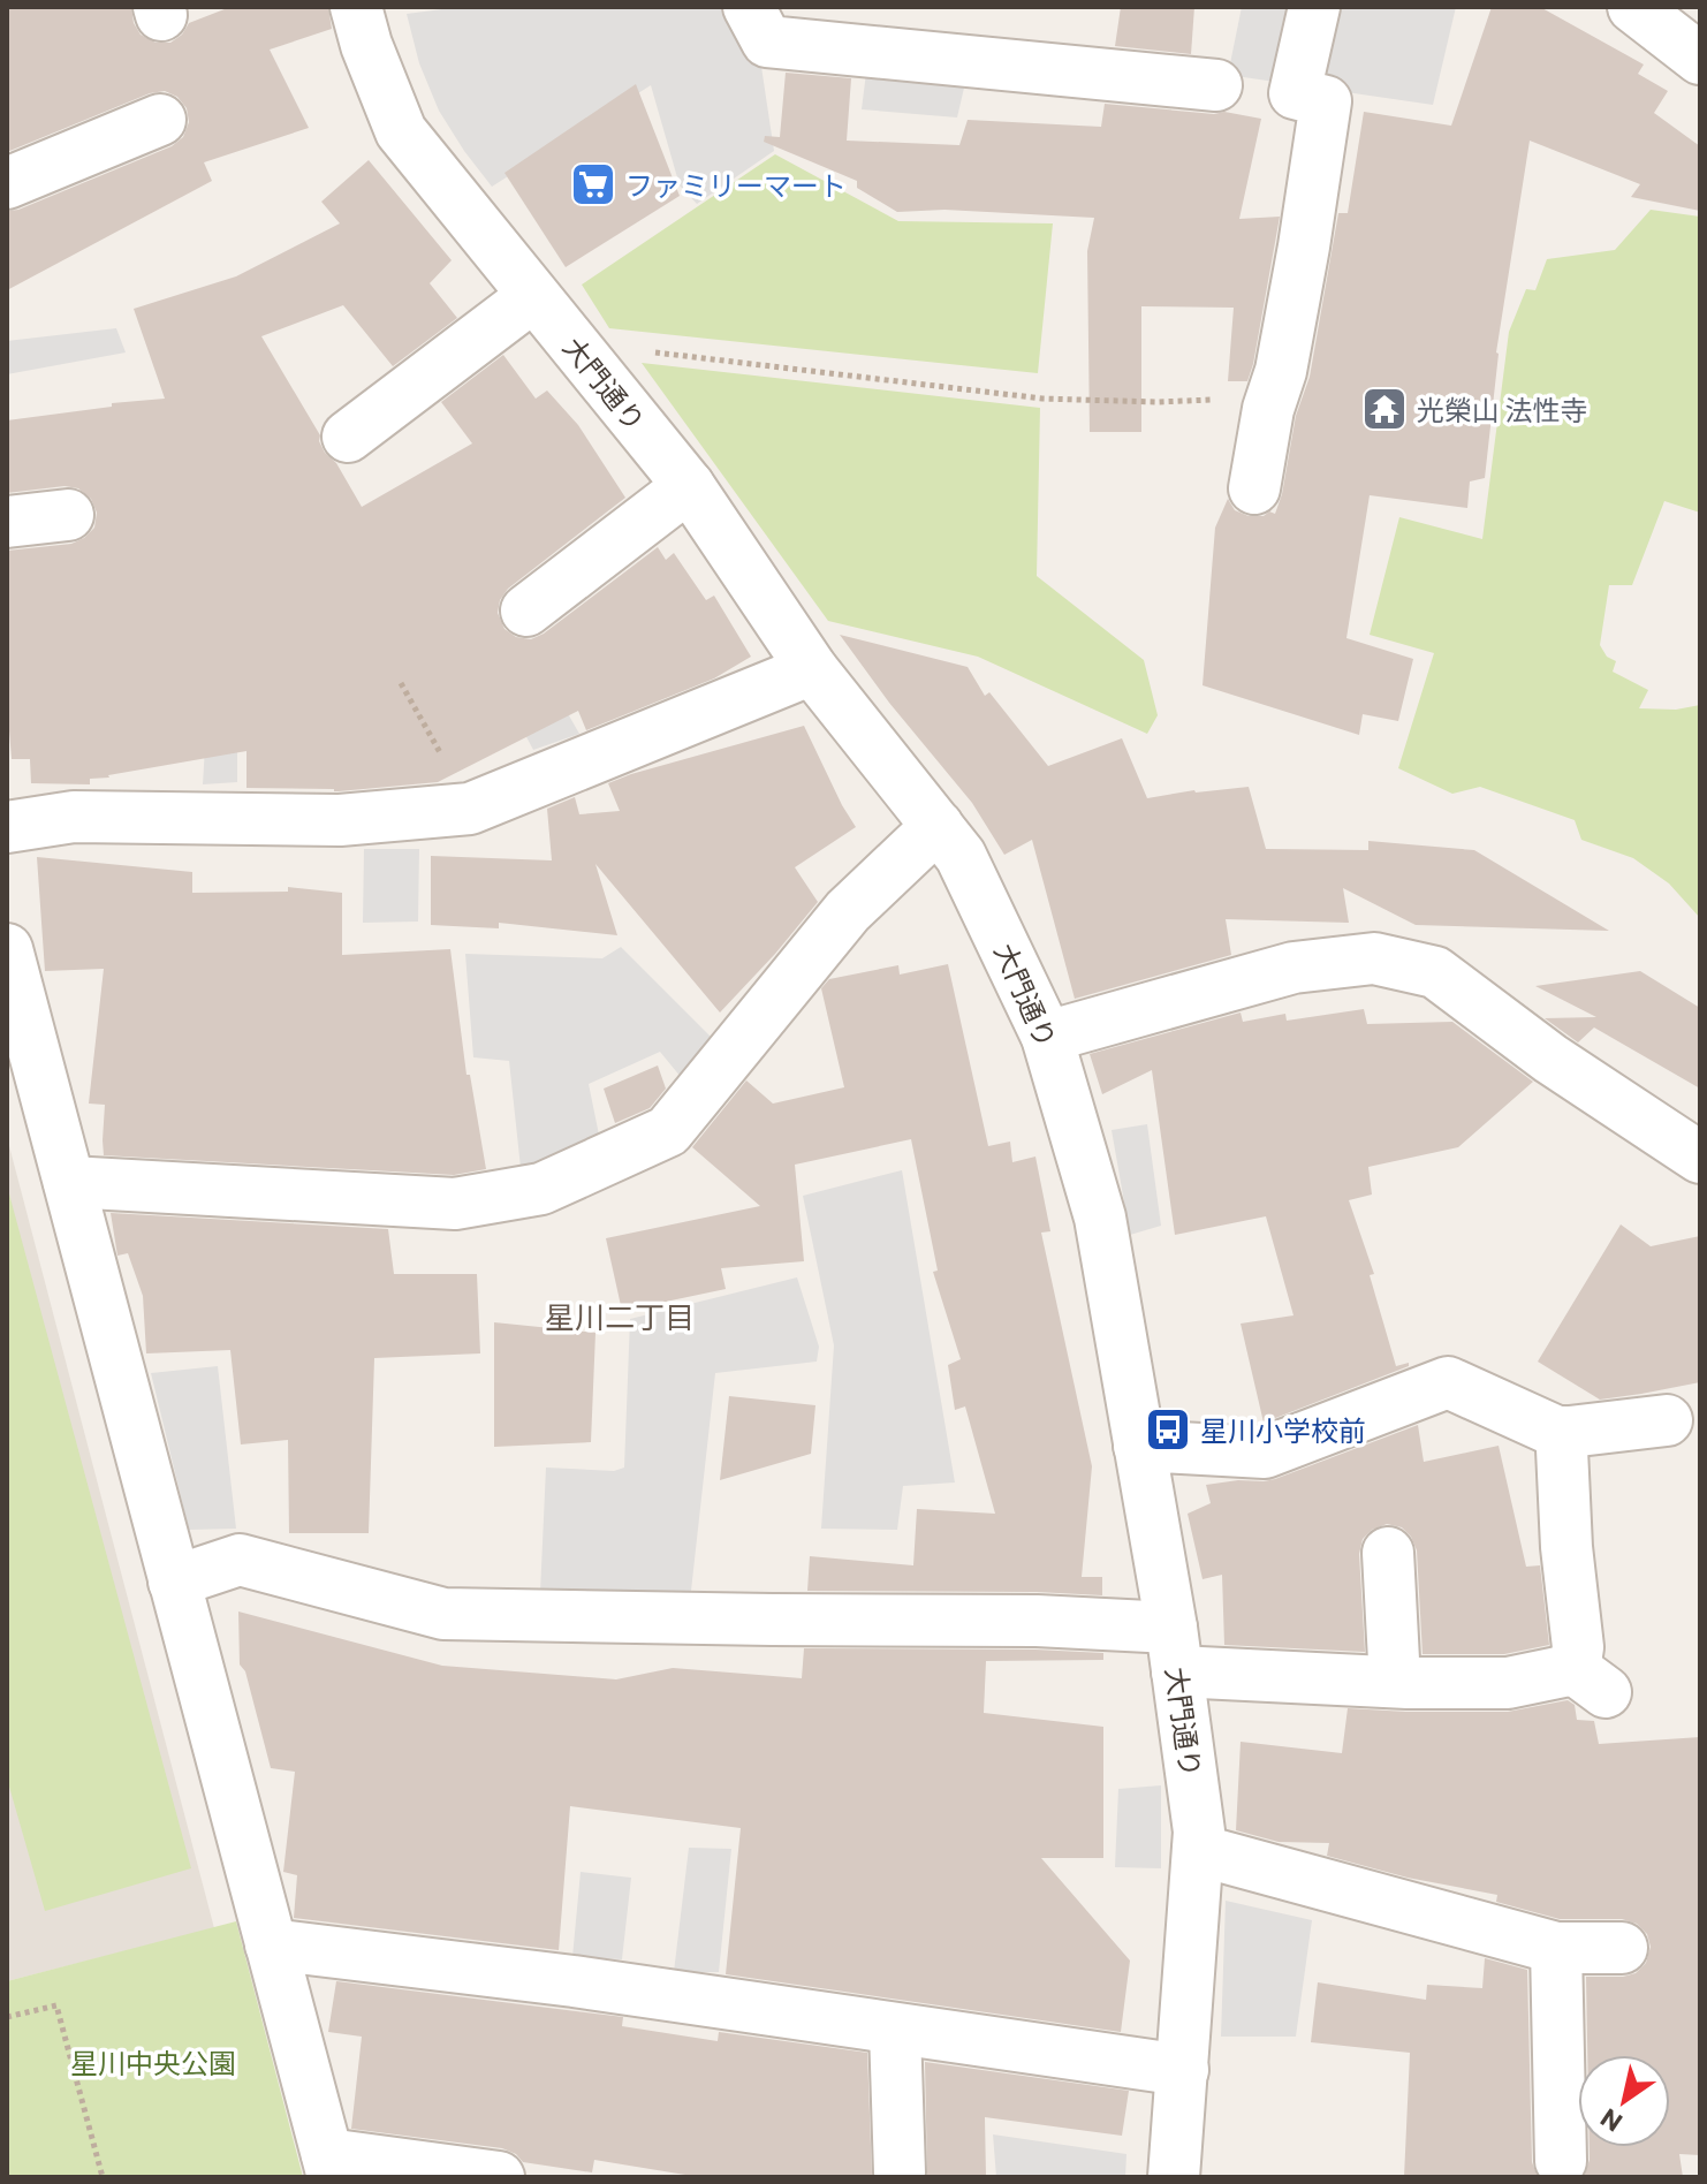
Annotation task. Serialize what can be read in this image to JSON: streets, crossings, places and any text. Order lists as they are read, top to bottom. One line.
{"streets":{"street":["大門通り"]},"districts":["星川二丁目"],"parks":["星川中央公園"],"places":{"supermarket":["ファミリーマート"],"temple":["光榮山 法性寺"],"bus stop":["星川小学校前"]},"north":"bottom left"}
